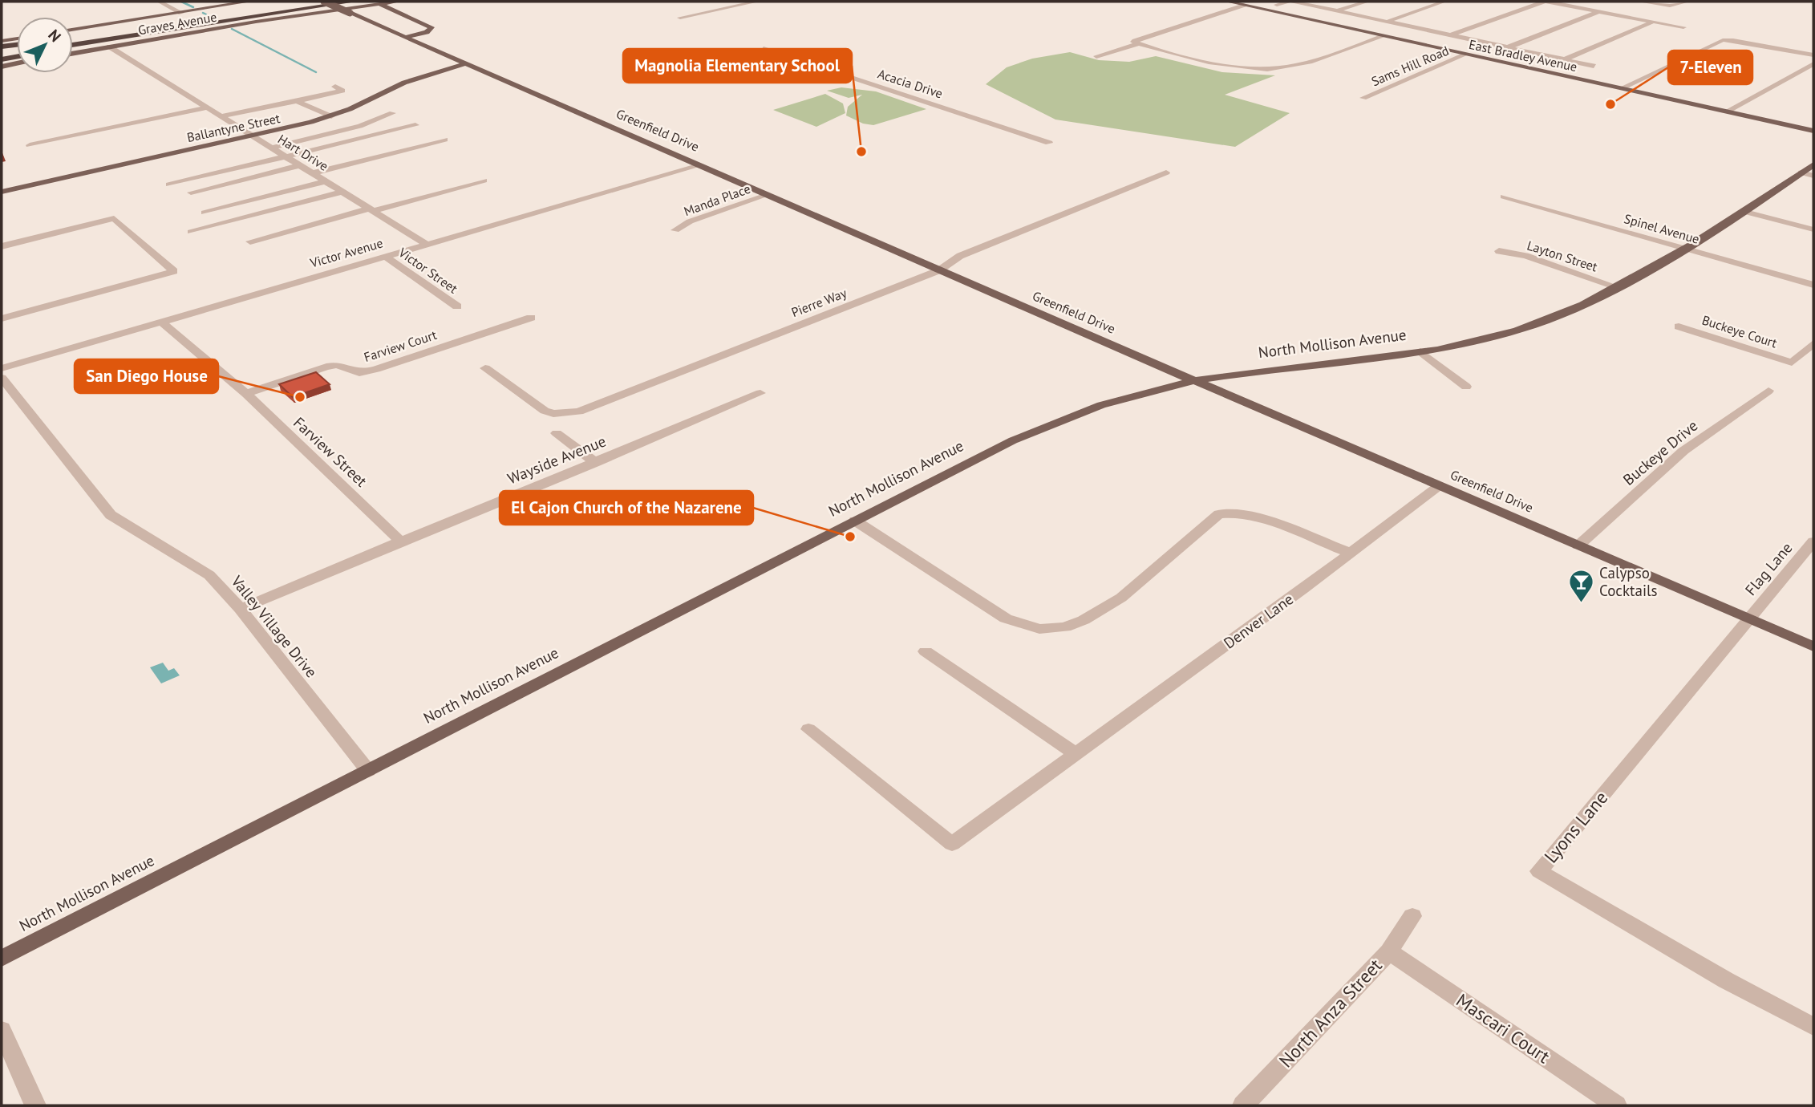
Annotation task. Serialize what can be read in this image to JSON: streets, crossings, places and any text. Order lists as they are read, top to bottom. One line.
{"streets":{"main road":["Graves Avenue","East Bradley Avenue","Ballantyne Street","Greenfield Drive","North Mollison Avenue"],"street":["Sams Hill Road","Acacia Drive","Hart Drive","Manda Place","Spinel Avenue","Victor Avenue","Layton Street","Victor Street","Pierre Way","Buckeye Court","Farview Court","Farview Street","Buckeye Drive","Wayside Avenue","Flag Lane","Denver Lane","Valley Village Drive","Lyons Lane","North Anza Street","Mascari Court"]},"crossings":[["Graves Avenue","Hart Drive"],["East Bradley Avenue","Sams Hill Road"],["Ballantyne Street","Greenfield Drive"],["Ballantyne Street","Hart Drive"],["Greenfield Drive","Manda Place"],["Greenfield Drive","Victor Avenue"],["Greenfield Drive","Pierre Way"],["Greenfield Drive","North Mollison Avenue"],["Greenfield Drive","Buckeye Drive"],["Greenfield Drive","Flag Lane"],["Greenfield Drive","Denver Lane"],["Greenfield Drive","Lyons Lane"],["Hart Drive","Victor Avenue"],["Spinel Avenue","North Mollison Avenue"],["Victor Avenue","Victor Street"],["Victor Avenue","Farview Street"],["Layton Street","North Mollison Avenue"],["North Mollison Avenue","Valley Village Drive"],["Farview Court","Farview Street"],["Farview Street","Wayside Avenue"],["Wayside Avenue","Valley Village Drive"],["Flag Lane","Lyons Lane"],["North Anza Street","Mascari Court"]],"places":{"other":["7-Eleven","Magnolia Elementary School","San Diego House","El Cajon Church of the Nazarene"],"bar":["Calypso Cocktails"]},"north":"top right"}
